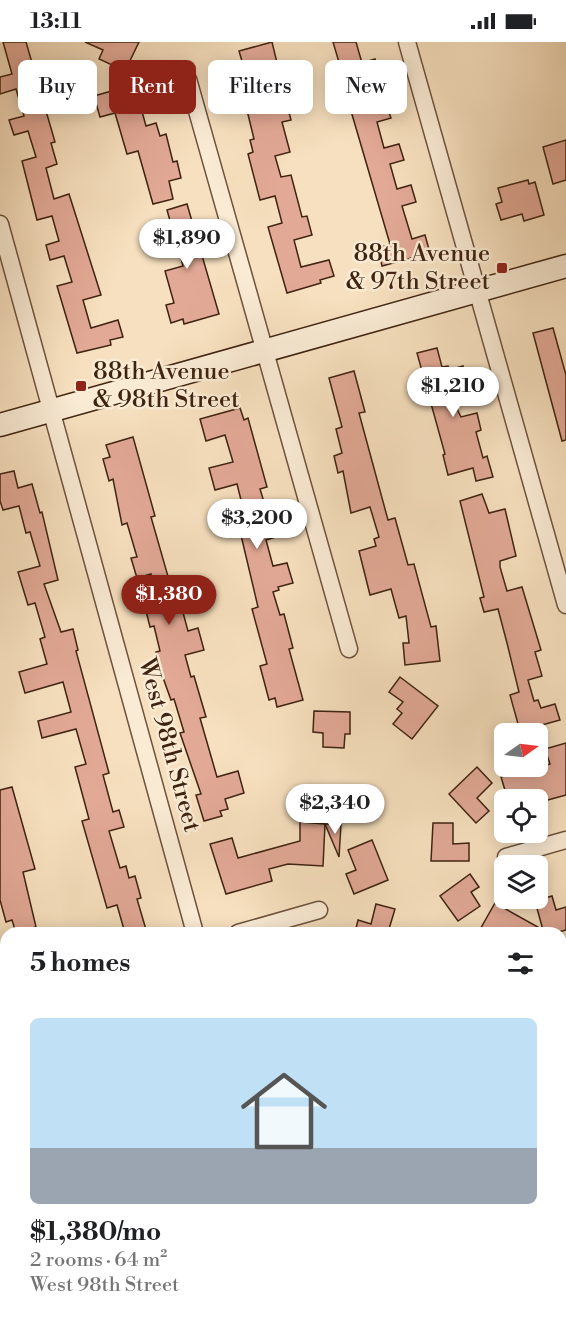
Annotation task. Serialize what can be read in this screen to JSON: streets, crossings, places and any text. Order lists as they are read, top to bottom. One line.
{"streets":{"street":["West 98th Street"]},"places":{"transit":["88th Avenue & 97th Street","88th Avenue & 98th Street"]},"north":"right","page":{"status":"13:11","chip":["Buy","Rent","Filters","New"],"price":["$1,890","$1,210","$3,200","$1,380","$2,340"],"heading":"5 homes","list":[{"name":"$1,380/mo","note":"2 rooms · 64 m² · West 98th Street"}]}}
